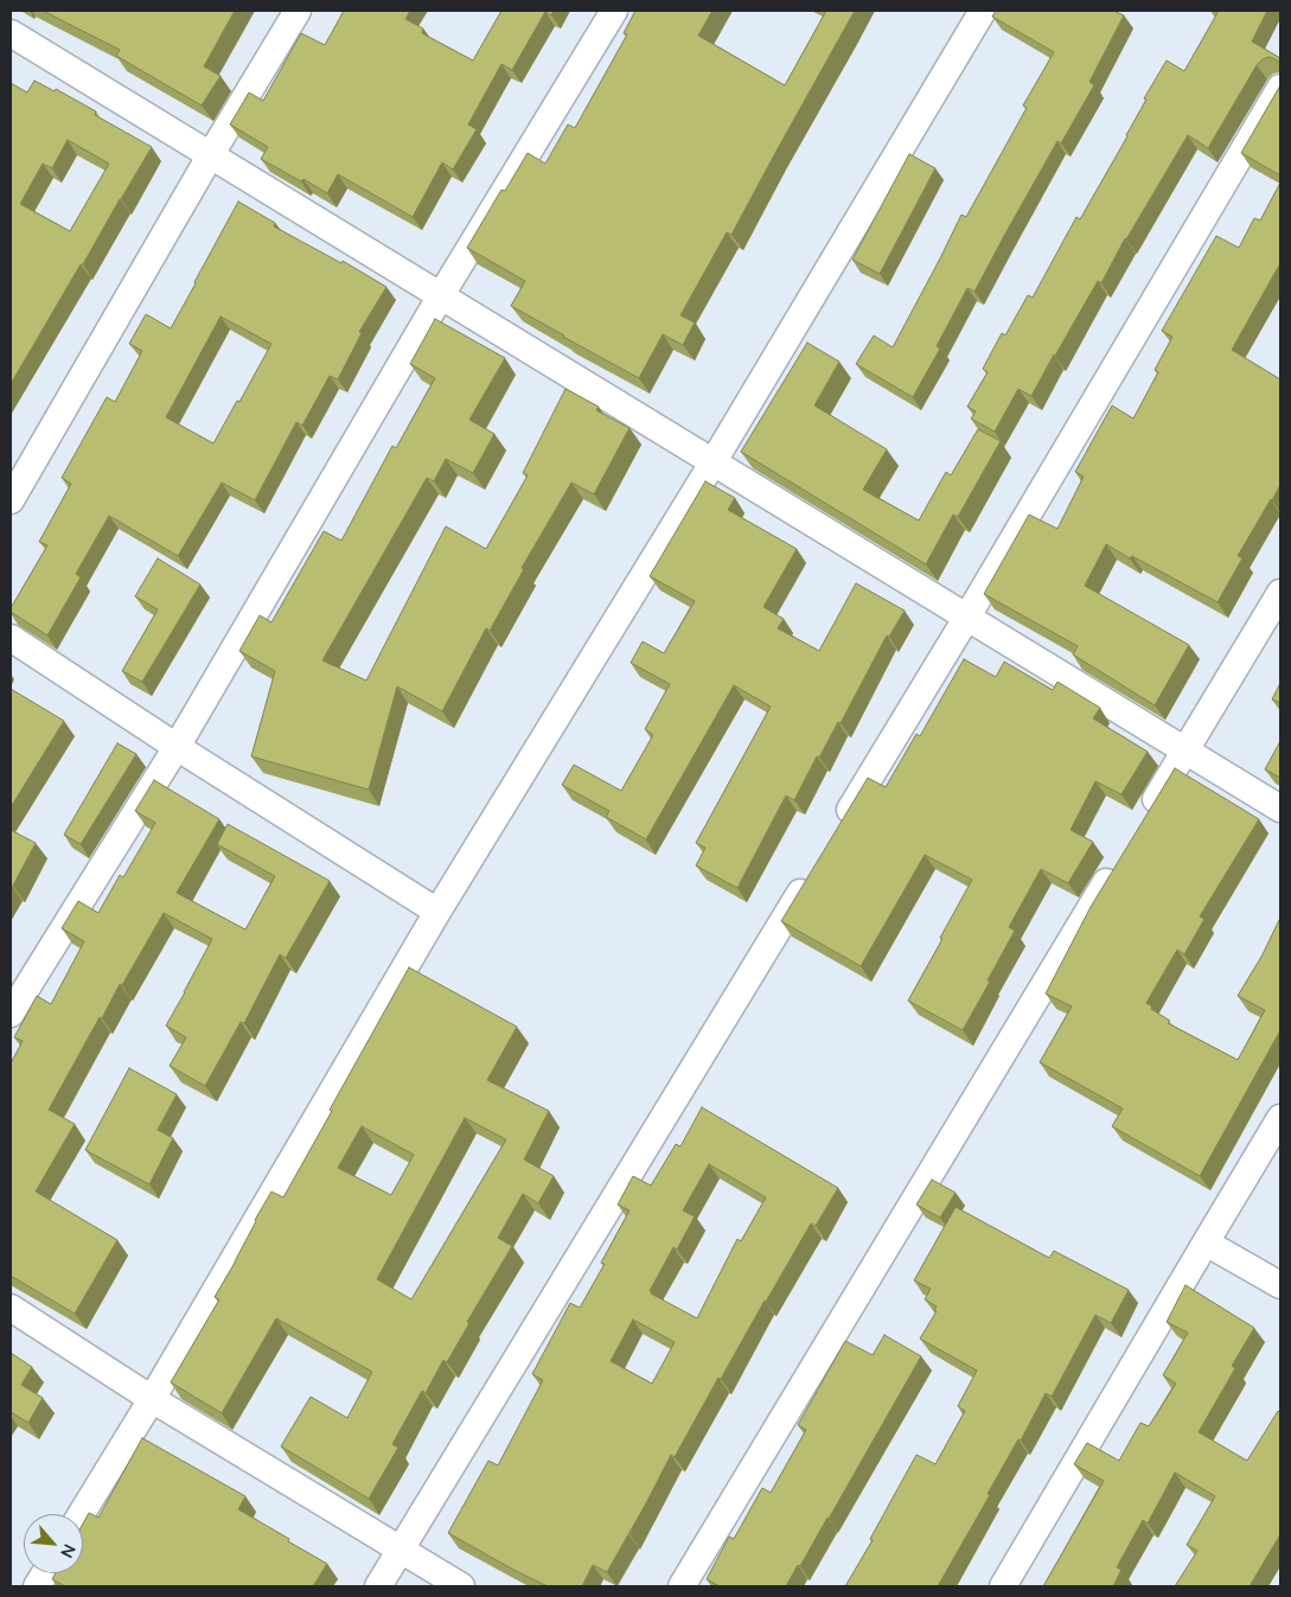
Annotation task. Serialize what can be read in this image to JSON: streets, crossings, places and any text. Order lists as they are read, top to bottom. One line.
{"north":"bottom right"}
